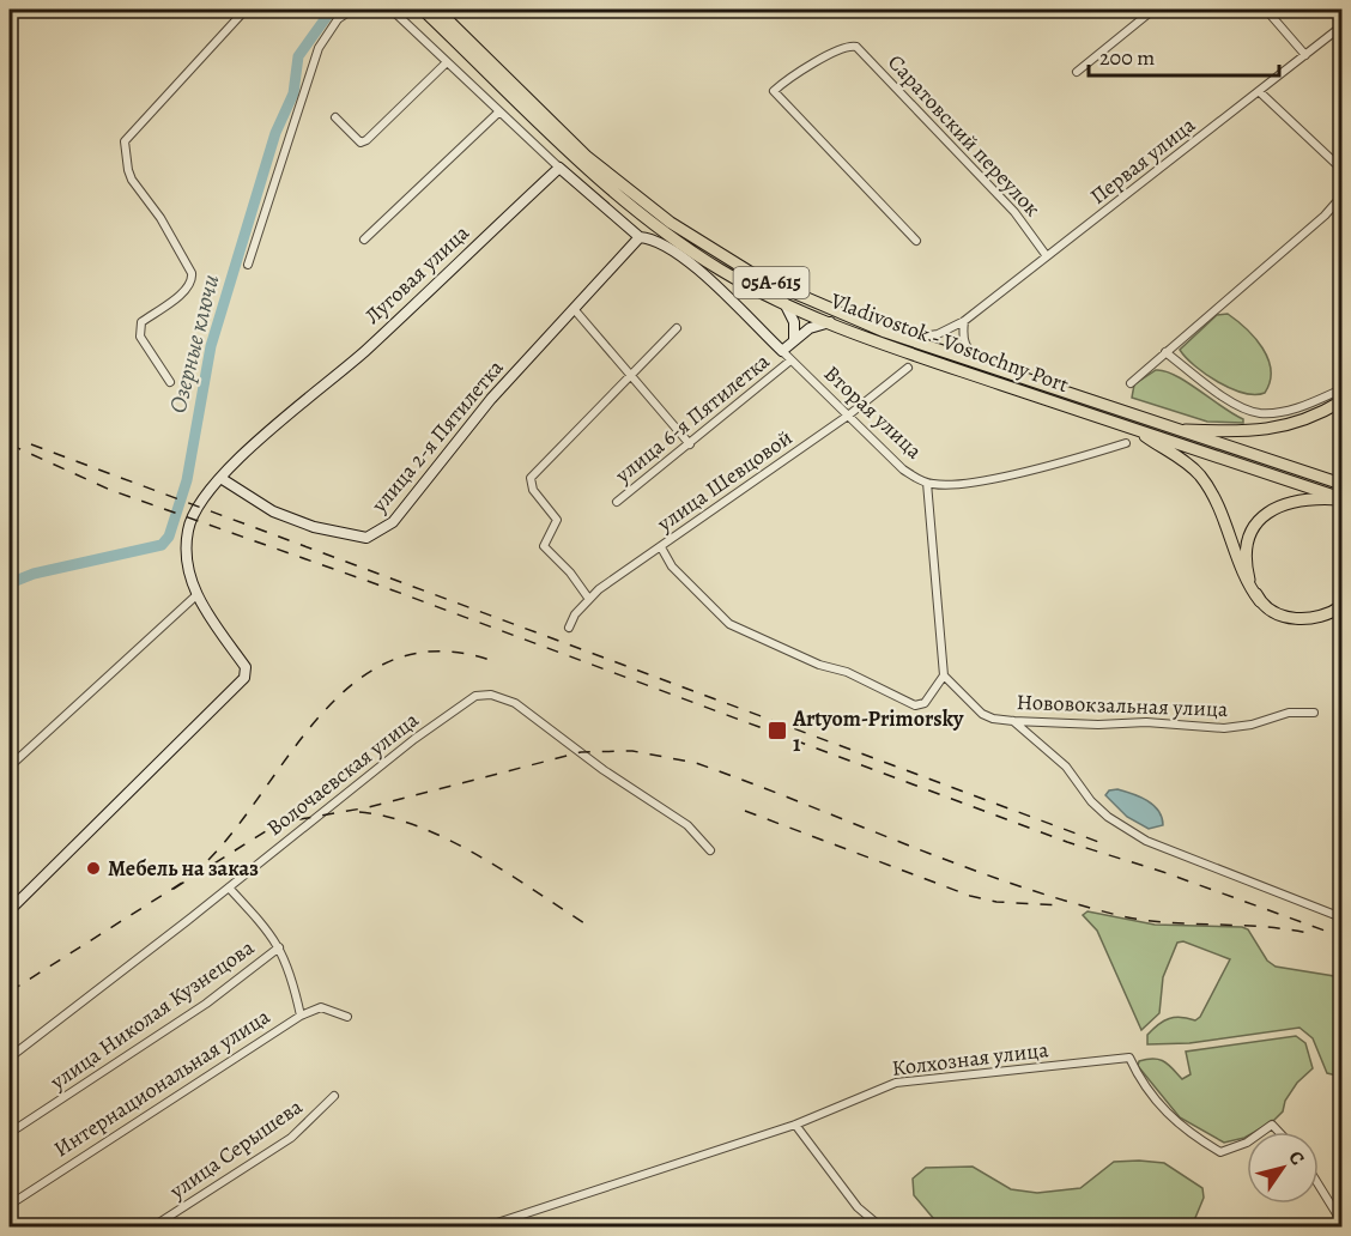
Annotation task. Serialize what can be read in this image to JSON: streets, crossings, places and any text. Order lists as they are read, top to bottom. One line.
{"streets":{"main road":["Луговая улица","05А-615","Vladivostok - Vostochny Port","Вторая улица","улица 2-я Пятилетка"],"street":["Саратовский переулок","Первая улица","улица 6-я Пятилетка","улица Шевцовой","Нововокзальная улица","Волочаевская улица","улица Николая Кузнецова","Колхозная улица","Интернациональная улица","улица Серышева"]},"crossings":[["Саратовский переулок","Первая улица"],["Первая улица","Vladivostok - Vostochny Port"],["Луговая улица","улица 2-я Пятилетка"],["Вторая улица","улица 6-я Пятилетка"],["Вторая улица","улица 2-я Пятилетка"],["Вторая улица","улица Шевцовой"]],"water":["Озерные ключи"],"places":{"transit":["Artyom-Primorsky 1"],"other":["Мебель на заказ"]},"scale_bar":"200 m","north":"top right"}
